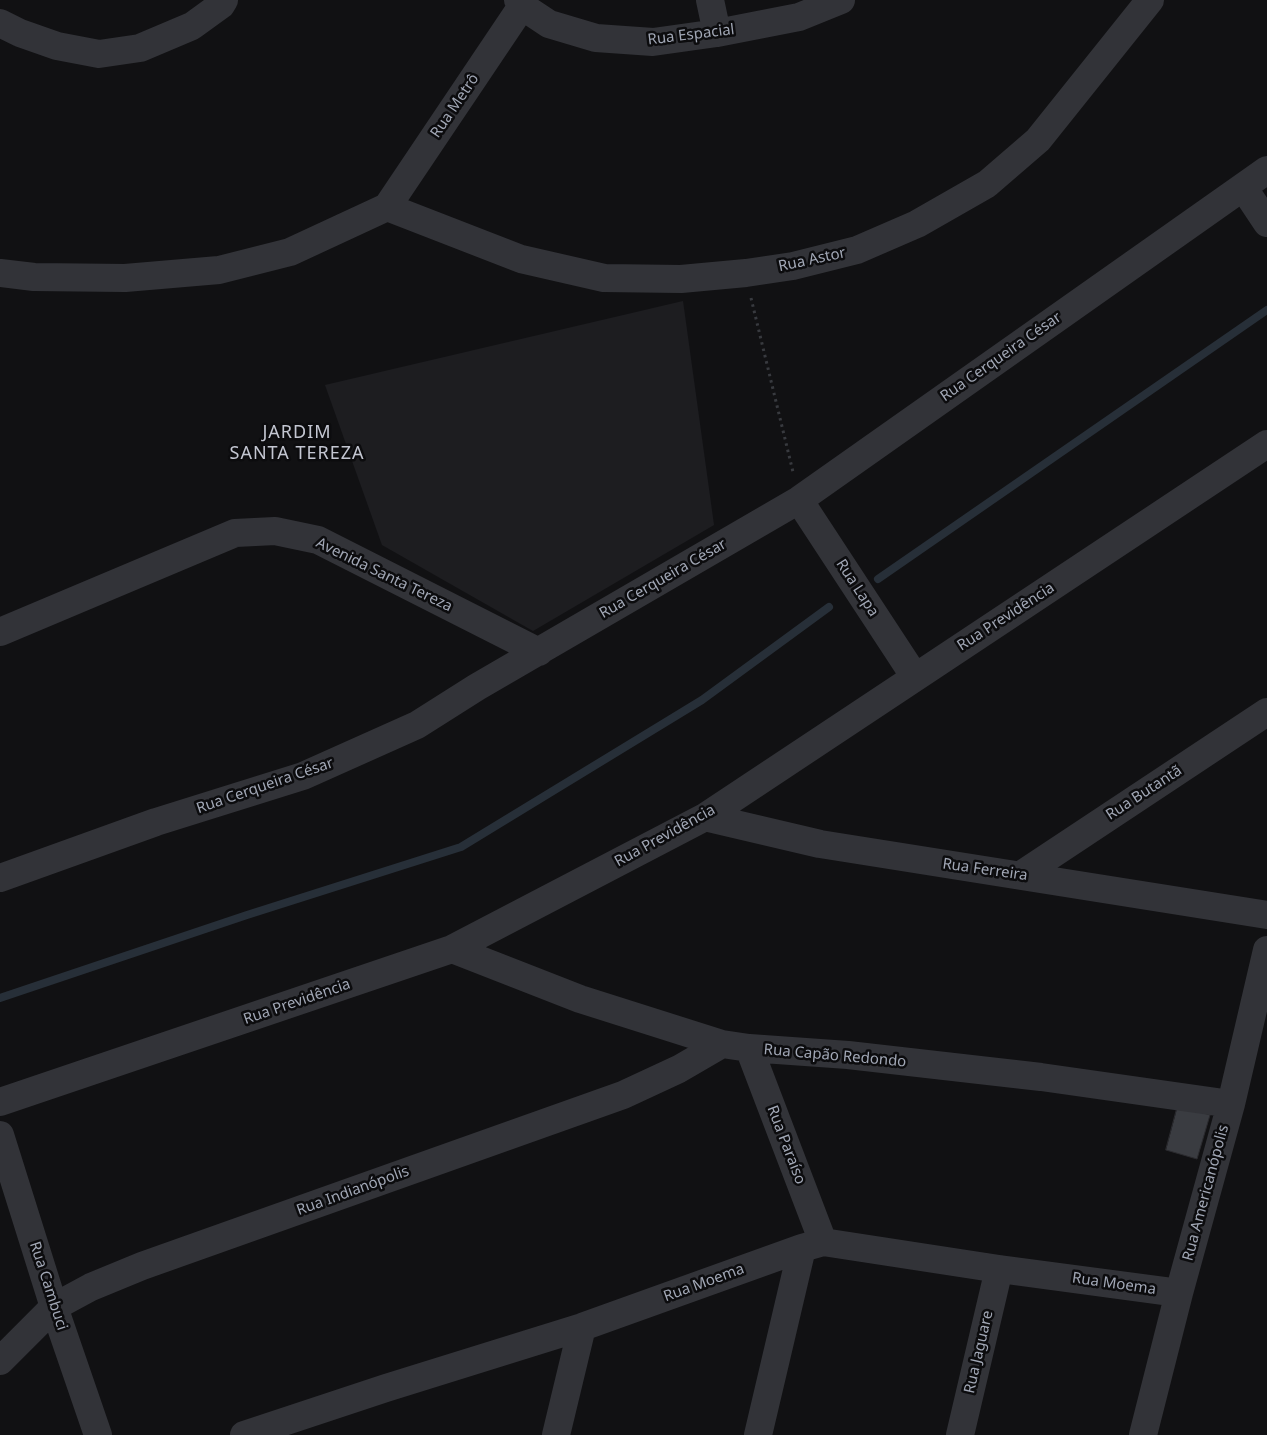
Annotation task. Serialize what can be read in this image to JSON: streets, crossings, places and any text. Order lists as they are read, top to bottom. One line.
{"streets":{"street":["Rua Espacial","Rua Metrô","Rua Astor","Rua Cerqueira César","Avenida Santa Tereza","Rua Lapa","Rua Previdência","Rua Butantã","Rua Ferreira","Rua Capão Redondo","Rua Paraíso","Rua Indianópolis","Rua Americanópolis","Rua Moema","Rua Cambuci","Rua Jaguare"]},"crossings":[["Rua Espacial","Rua Metrô"],["Rua Metrô","Rua Astor"],["Rua Cerqueira César","Avenida Santa Tereza"],["Rua Cerqueira César","Rua Lapa"],["Rua Lapa","Rua Previdência"],["Rua Previdência","Rua Ferreira"],["Rua Previdência","Rua Capão Redondo"],["Rua Butantã","Rua Ferreira"],["Rua Capão Redondo","Rua Paraíso"],["Rua Capão Redondo","Rua Indianópolis"],["Rua Capão Redondo","Rua Americanópolis"],["Rua Paraíso","Rua Moema"],["Rua Indianópolis","Rua Cambuci"],["Rua Americanópolis","Rua Moema"],["Rua Moema","Rua Jaguare"]],"districts":["JARDIM SANTA TEREZA"]}
